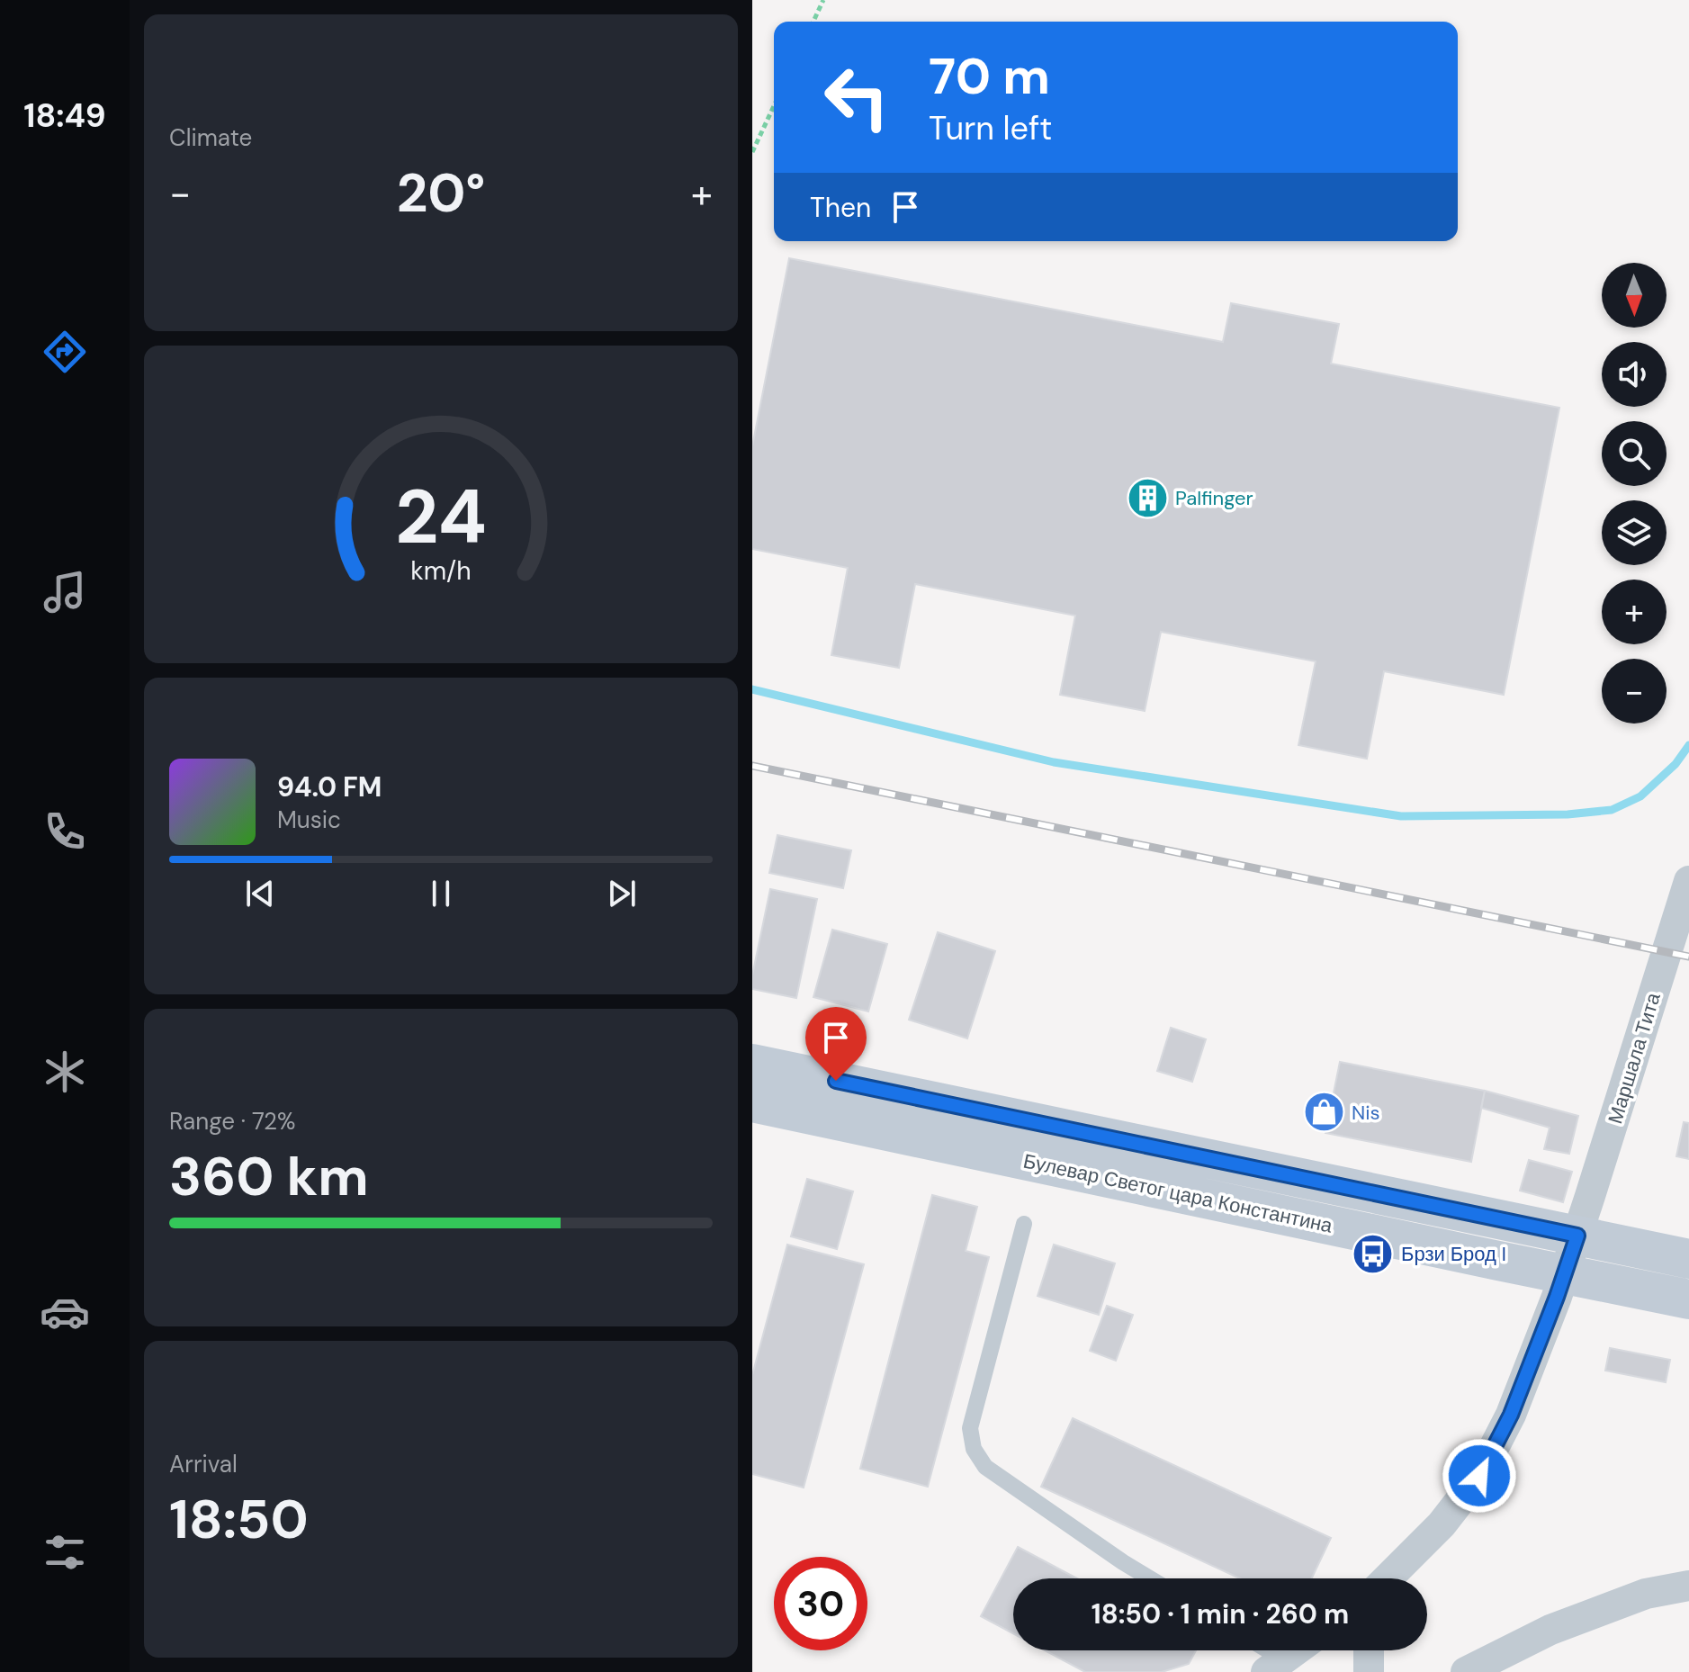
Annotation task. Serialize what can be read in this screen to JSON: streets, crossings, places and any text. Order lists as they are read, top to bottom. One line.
{"streets":{"main road":["Булевар Светог цара Константина"],"street":["Маршала Тита"]},"crossings":[["Маршала Тита","Булевар Светог цара Константина"]],"places":{"building":["Palfinger"],"shop":["Nis"],"bus stop":["Брзи Брод I"]},"north":"bottom","page":{"tabs":"18:49","tile":["Climate",["Range · 72%","360 km"],["Arrival","18:50"]],"turn":["70 m","Turn left"],"heat":["−","20°","+"],"then":"Then","map_buttons":["+","−"],"song":["94.0 FM","Music"],"limit":"30","trip":"18:50 · 1 min · 260 m","gauge":["24","km/h"]}}
